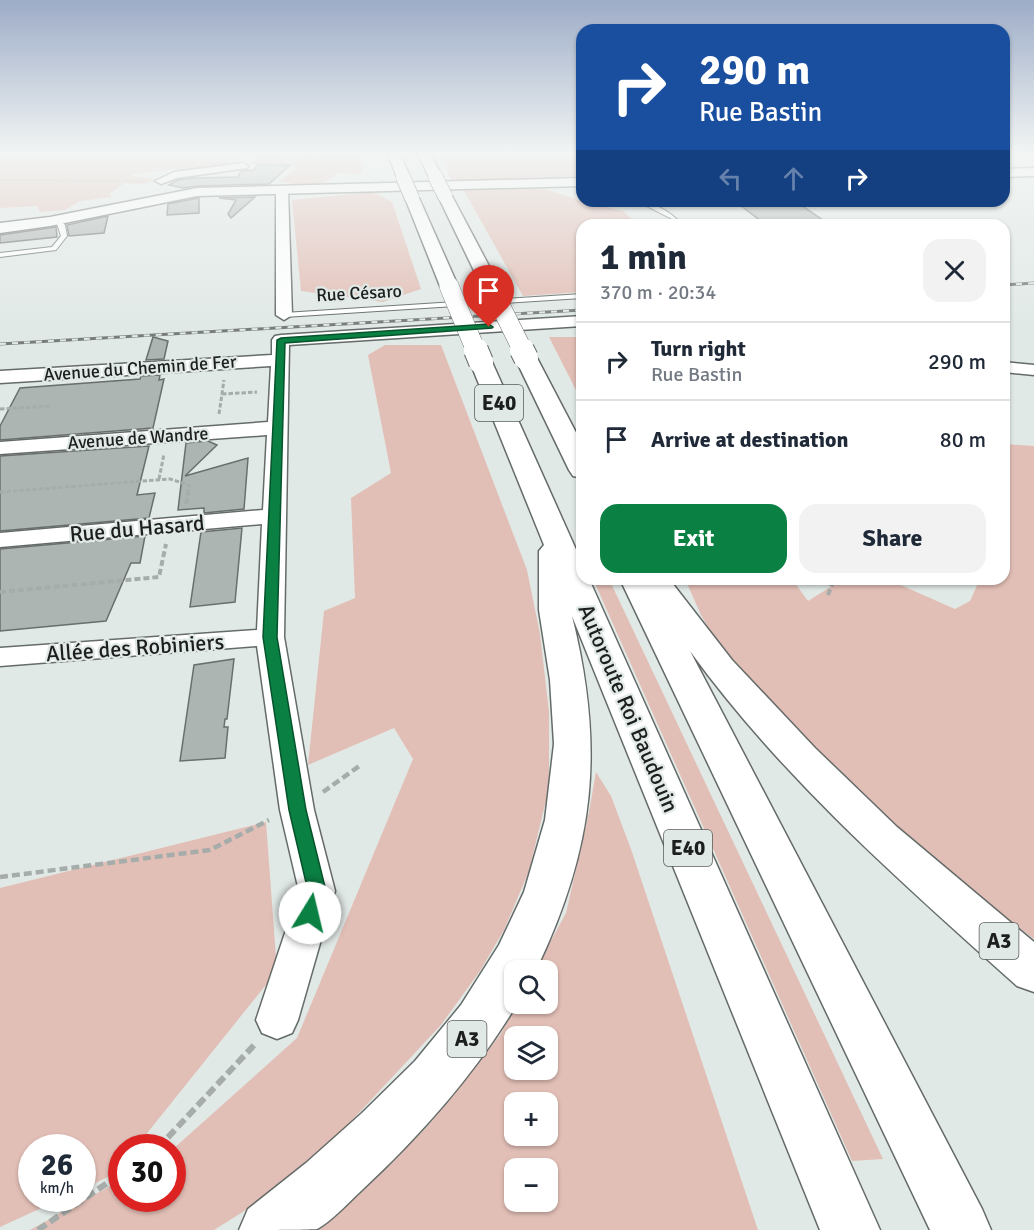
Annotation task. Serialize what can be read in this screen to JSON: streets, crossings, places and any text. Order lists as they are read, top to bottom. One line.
{"streets":{"main road":["E40","Autoroute Roi Baudouin","A3"],"street":["Rue Césaro","Avenue du Chemin de Fer","Avenue de Wandre","Rue du Hasard","Allée des Robiniers"]},"crossings":[["Rue Césaro","Avenue du Chemin de Fer"],["Autoroute Roi Baudouin","A3"]],"page":{"turn":["290 m","Rue Bastin"],"heading":["1 min","370 m · 20:34"],"list":[{"name":"Turn right","note":"Rue Bastin","value":"290 m"},{"name":"Arrive at destination","value":"80 m"}],"buttons":["Exit","Share"],"map_buttons":["+","−"],"speed":"26 km/h","limit":"30"}}
